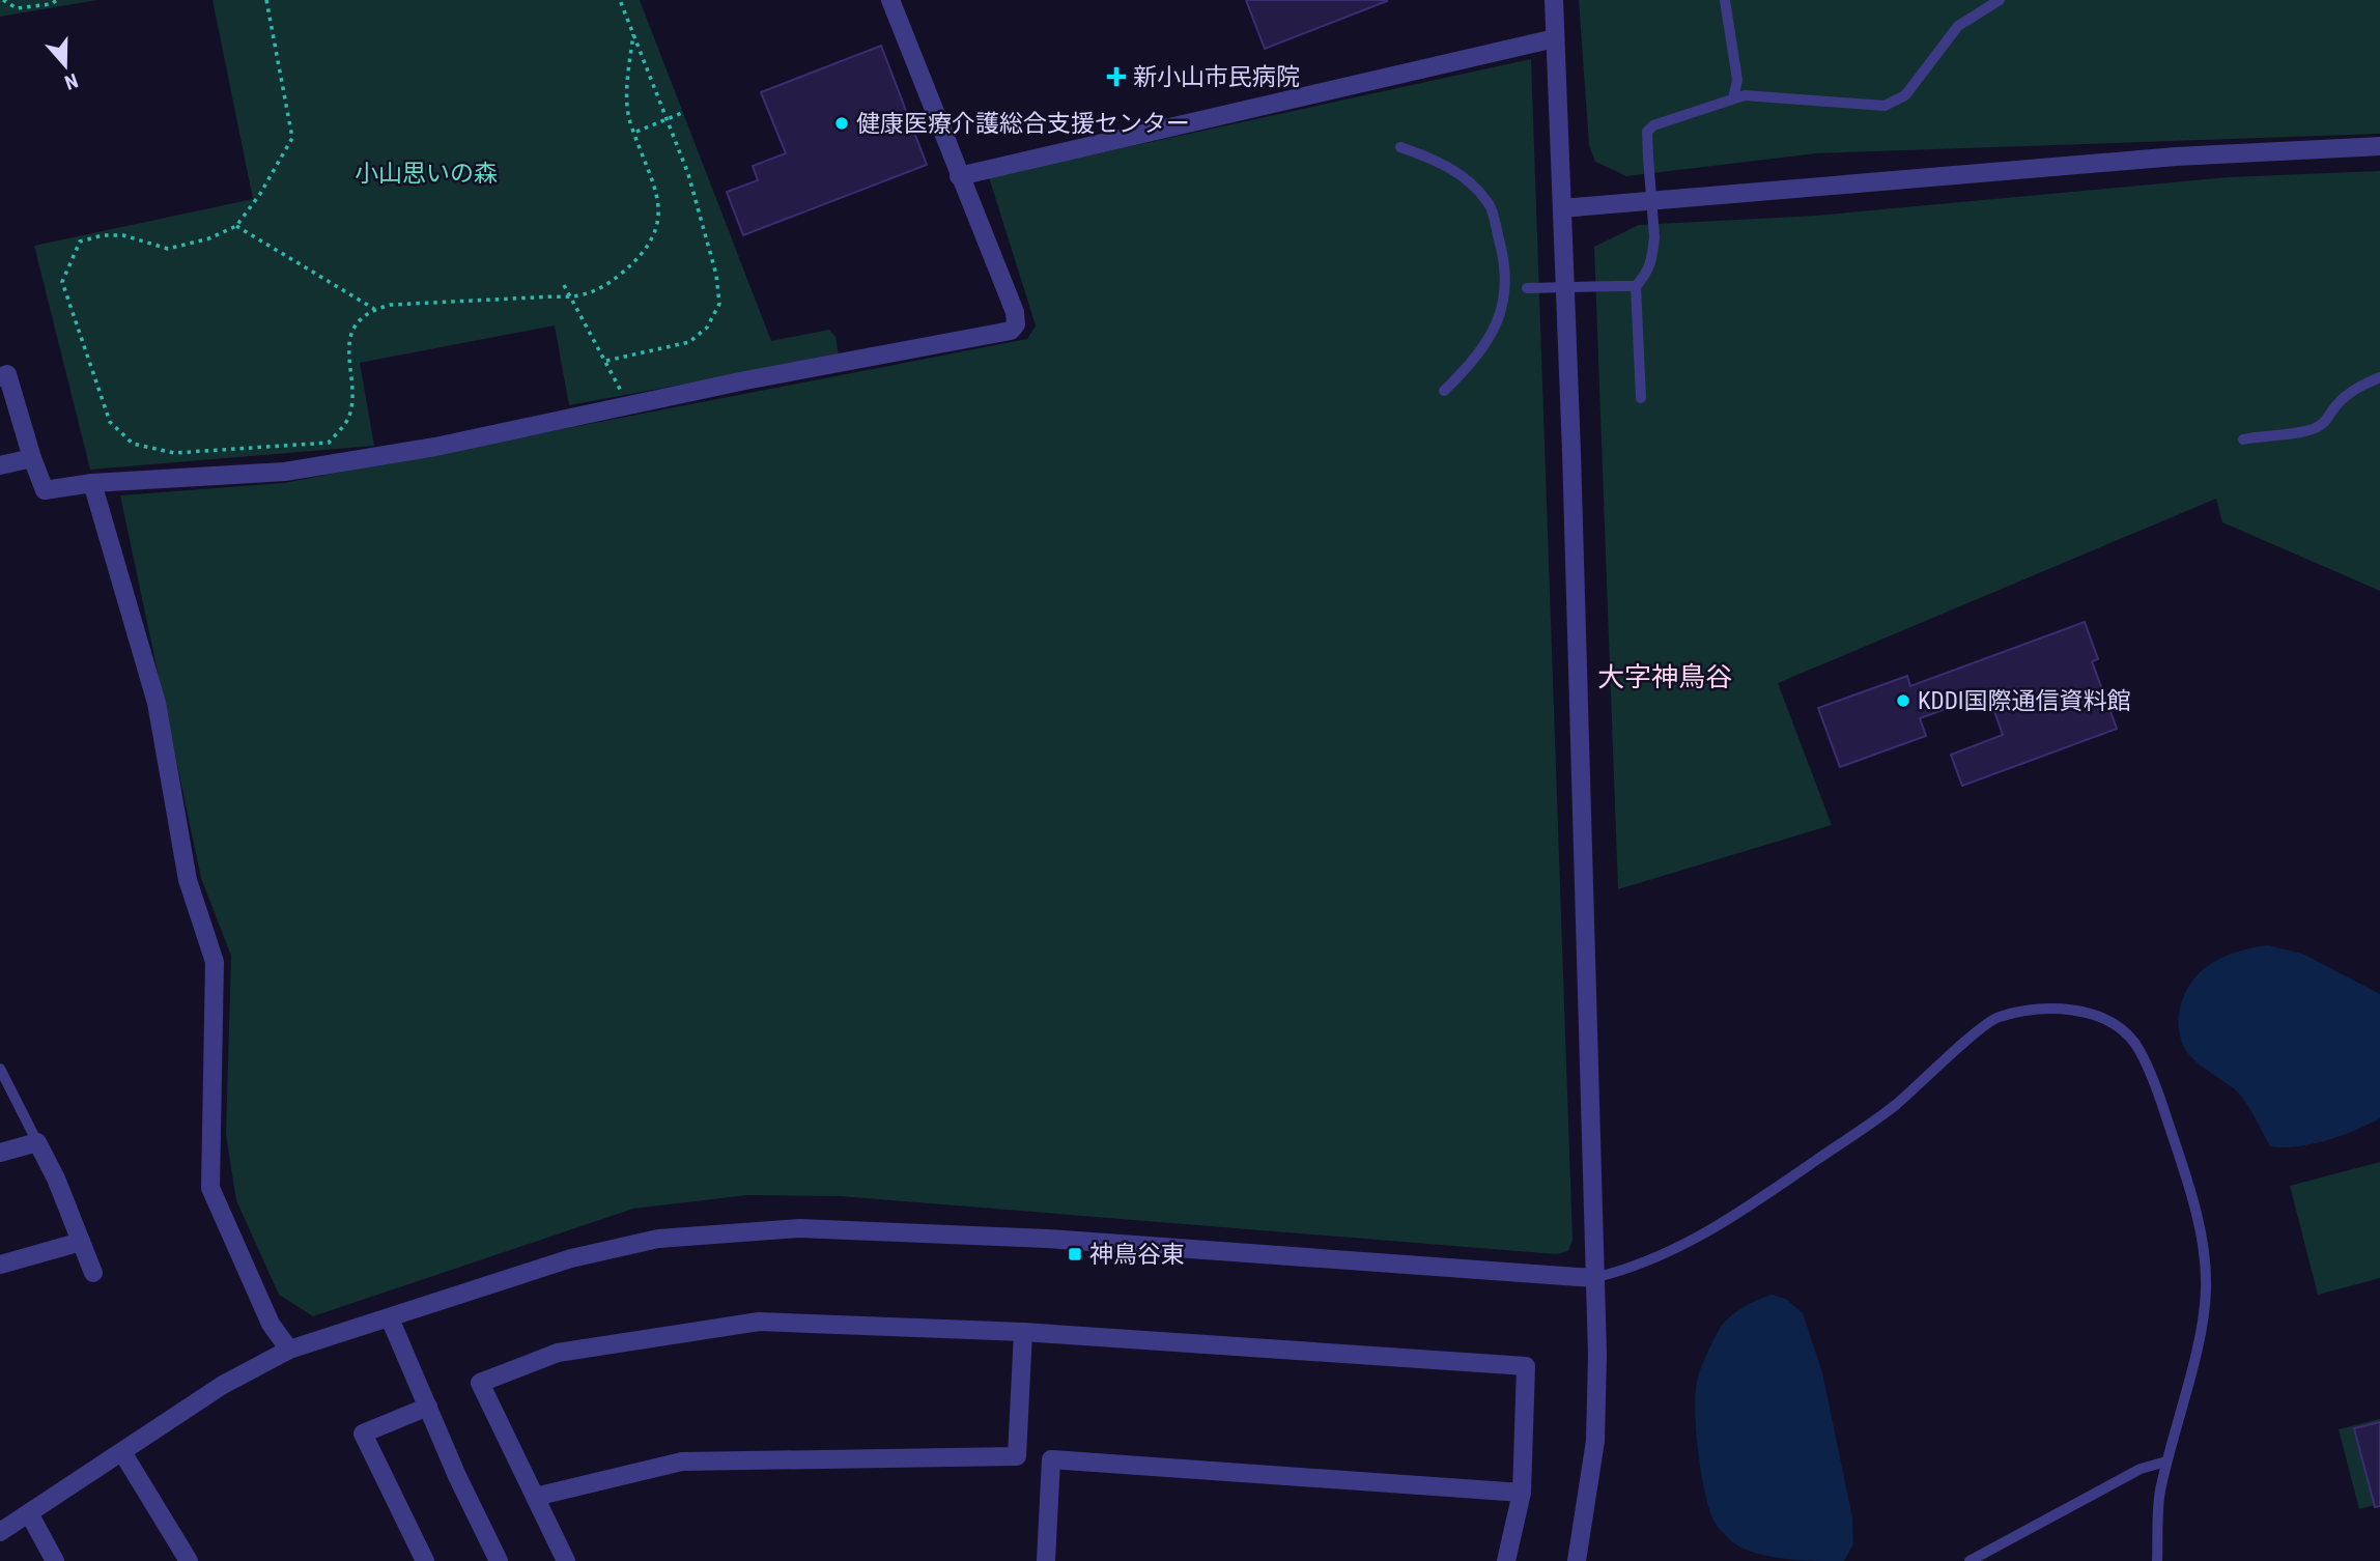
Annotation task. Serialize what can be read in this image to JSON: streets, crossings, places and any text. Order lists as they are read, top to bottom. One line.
{"districts":["大字神鳥谷"],"parks":["小山思いの森"],"places":{"health":["新小山市民病院"],"other":["健康医療介護総合支援センター","KDDI国際通信資料館"],"transit":["神鳥谷東"]},"north":"bottom"}
